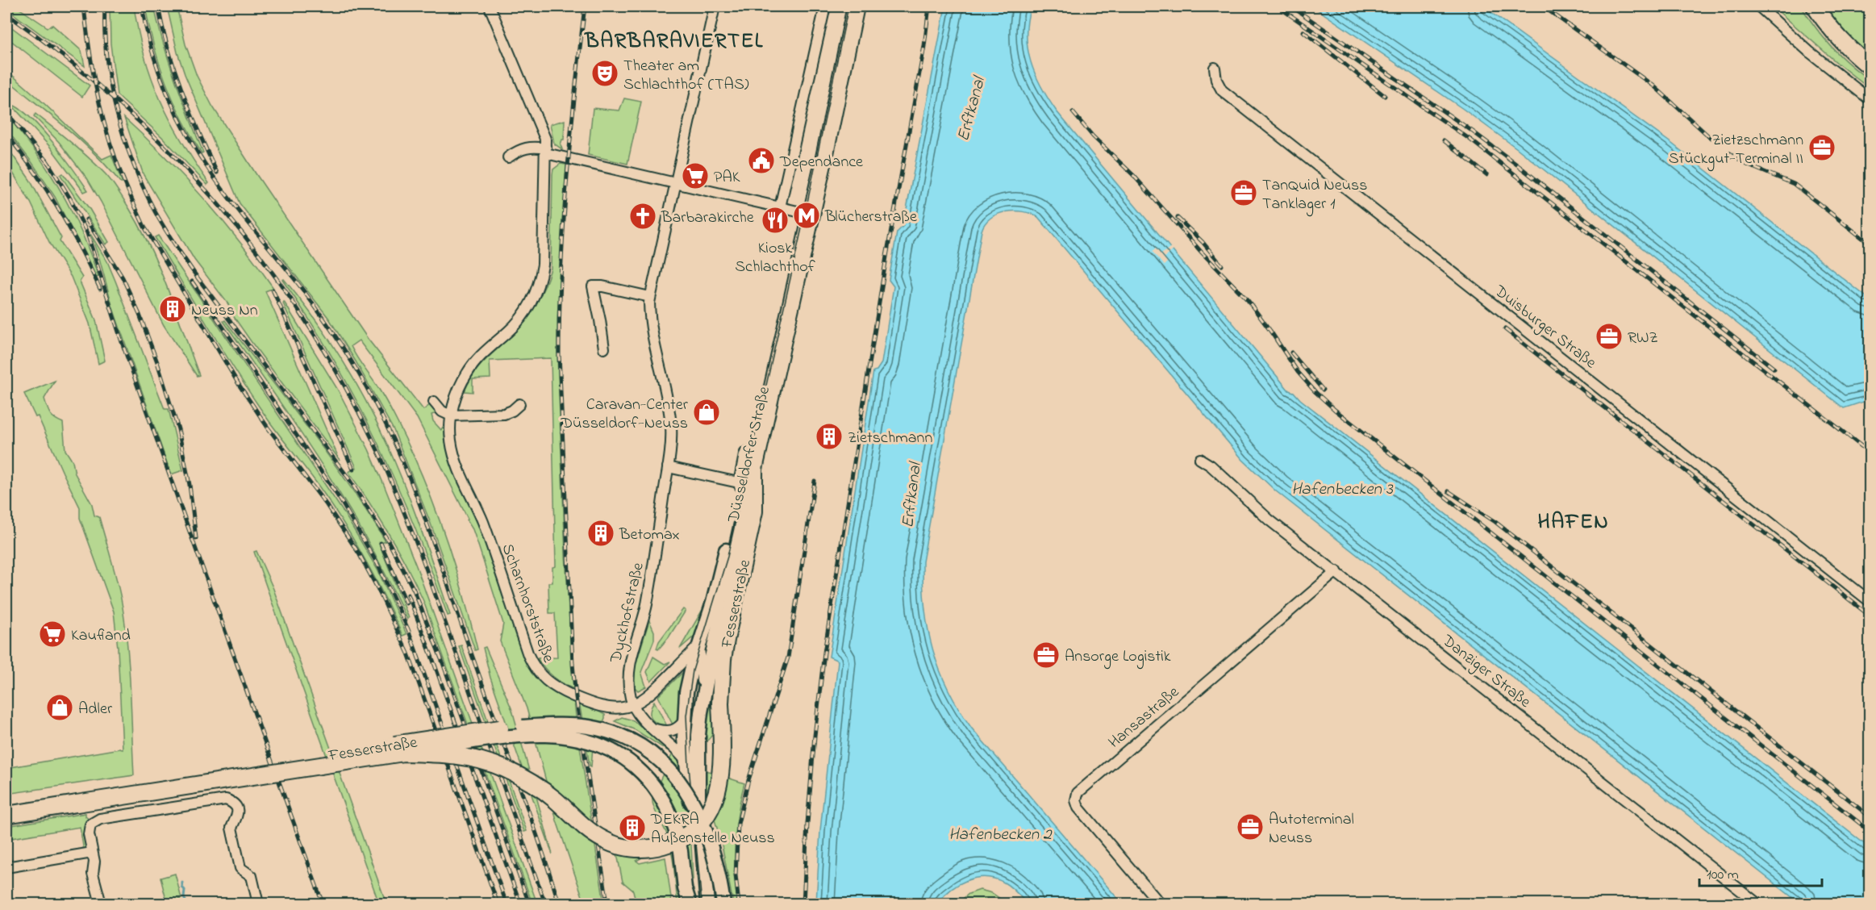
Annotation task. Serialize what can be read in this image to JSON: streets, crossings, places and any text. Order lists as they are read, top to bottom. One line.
{"streets":{"main road":["Düsseldorfer Straße","Fesserstraße"],"street":["Duisburger Straße","Scharnhorststraße","Dyckhofstraße","Danziger Straße","Hansastraße"]},"crossings":[["Düsseldorfer Straße","Fesserstraße"],["Scharnhorststraße","Dyckhofstraße"],["Danziger Straße","Hansastraße"]],"districts":["BARBARAVIERTEL","HAFEN"],"water":["Erftkanal","Hafenbecken 3","Hafenbecken 2"],"places":{"theatre":["Theater am Schlachthof (TAS)"],"office":["Zietzschmann Stückgut-Terminal II","TanQuid Neuss Tanklager 1","RWZ","Ansorge Logistik","Autoterminal Neuss"],"public building":["Dependance"],"supermarket":["PAK","Kaufland"],"metro station":["Blücherstraße"],"church":["Barbarakirche"],"restaurant":["Kiosk Schlachthof"],"building":["Neuss Nn","Zietschmann","Betomax","DEKRA Außenstelle Neuss"],"shop":["Caravan-Center Düsseldorf-Neuss","Adler"]},"scale_bar":"100 m"}
